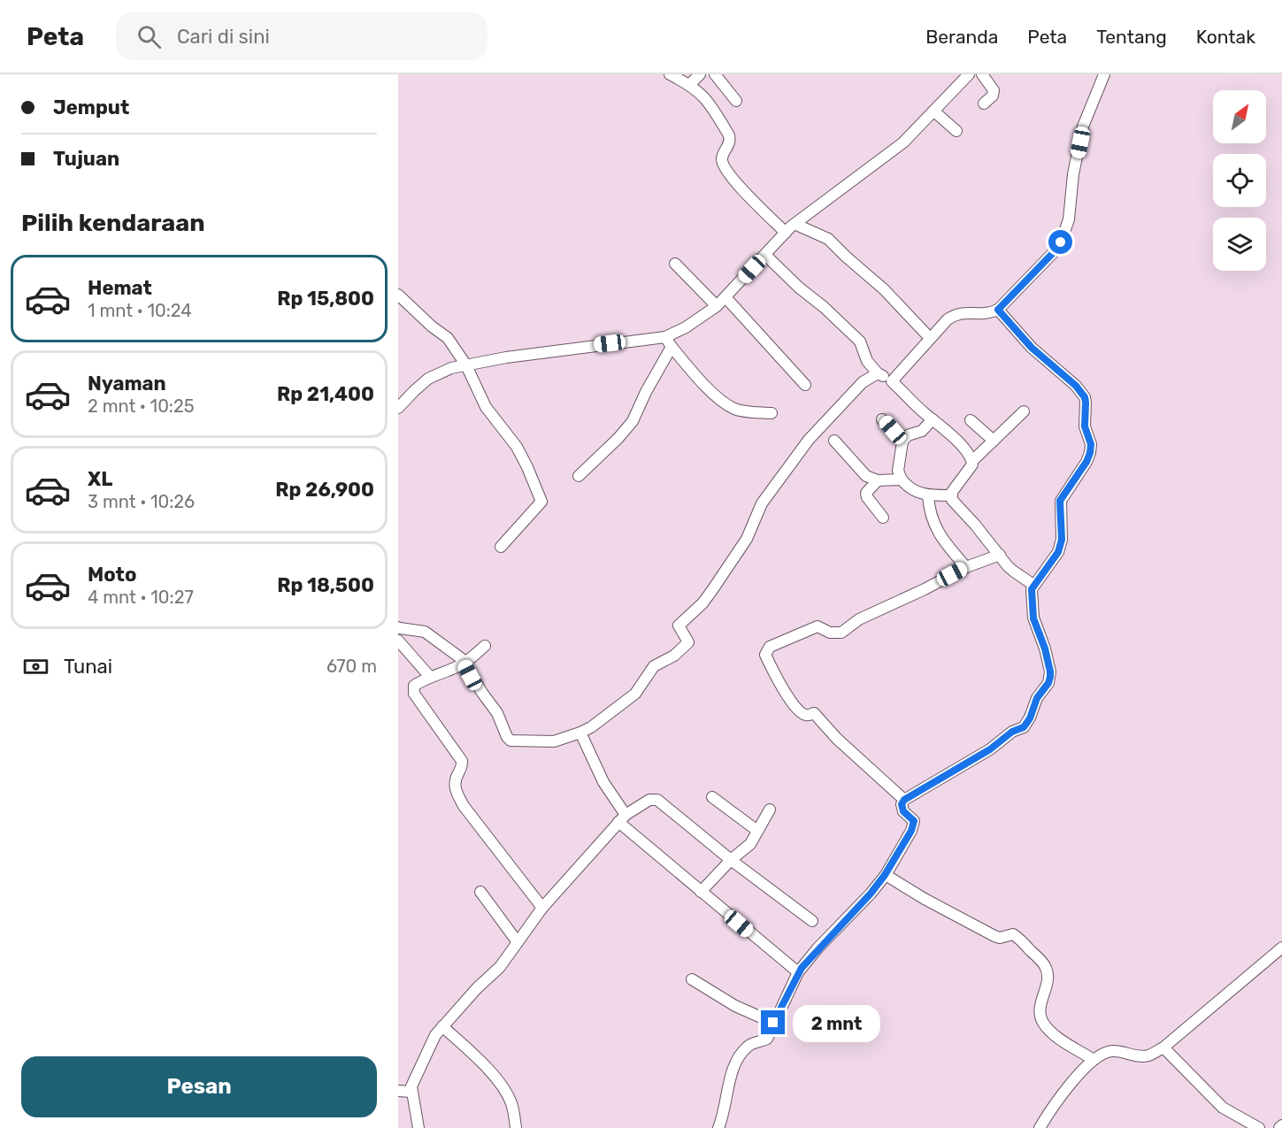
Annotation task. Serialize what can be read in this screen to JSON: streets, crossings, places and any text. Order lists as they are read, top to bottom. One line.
{"north":"top right","page":{"header":"Peta","search":"Cari di sini","nav":["Beranda","Peta","Tentang","Kontak"],"banner":["Jemput","Tujuan"],"heading":"Pilih kendaraan","list":[{"name":"Hemat","note":"1 mnt · 10:24","value":"Rp 15,800"},{"name":"Nyaman","note":"2 mnt · 10:25","value":"Rp 21,400"},{"name":"XL","note":"3 mnt · 10:26","value":"Rp 26,900"},{"name":"Moto","note":"4 mnt · 10:27","value":"Rp 18,500"}],"pay":["Tunai","670 m"],"bubble":"2 mnt","buttons":"Pesan"}}
